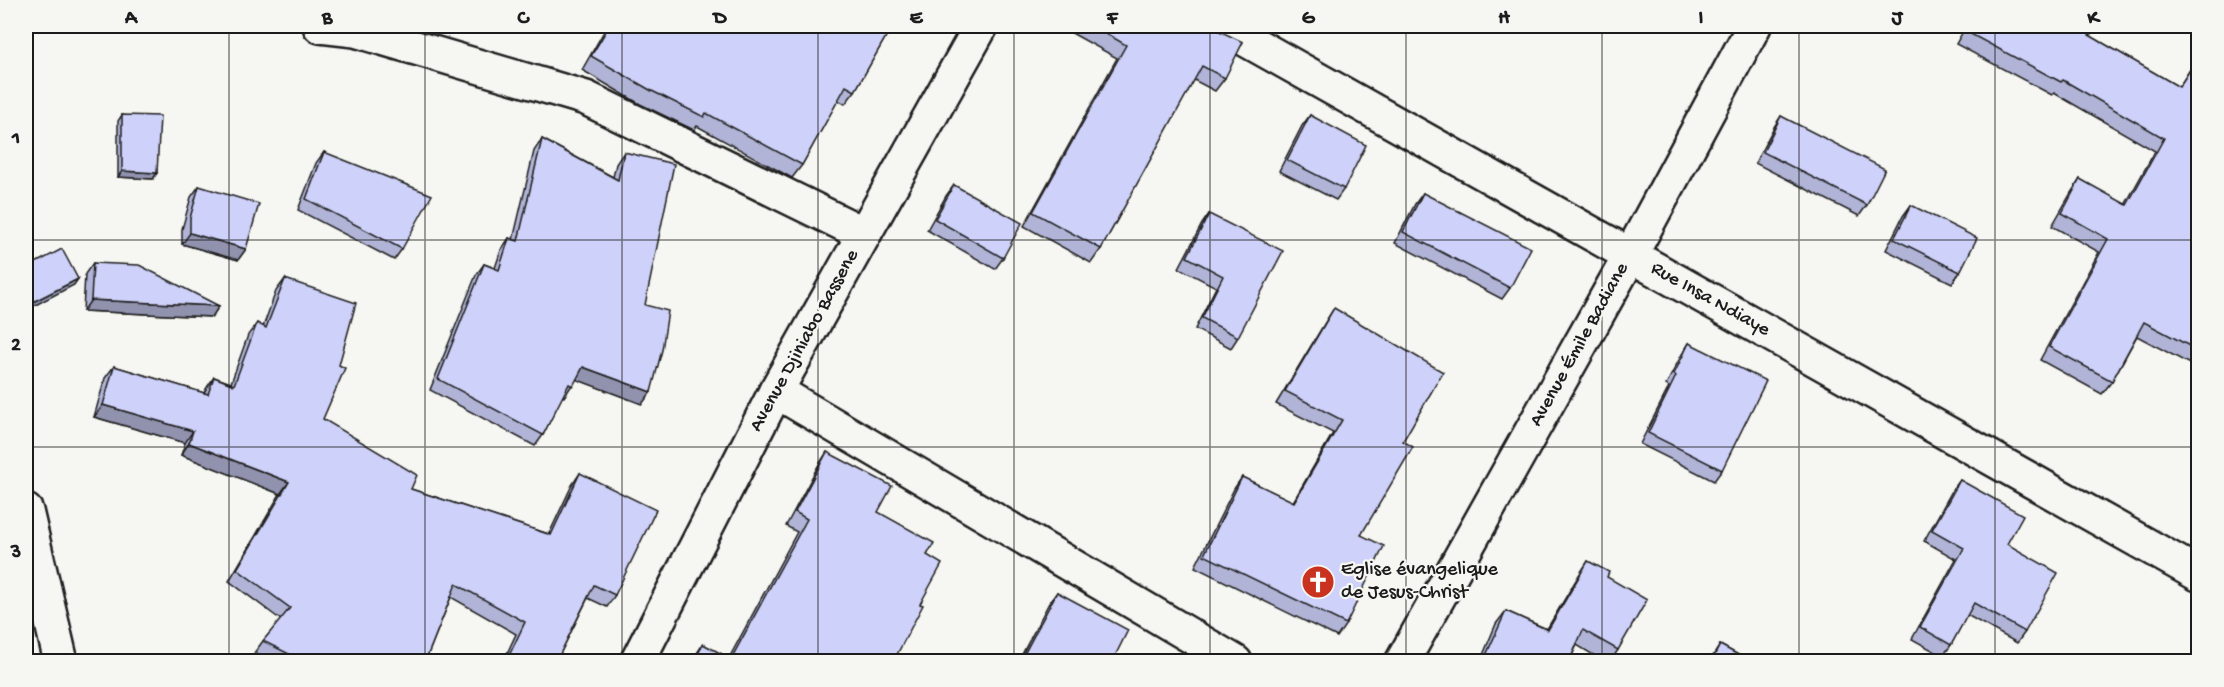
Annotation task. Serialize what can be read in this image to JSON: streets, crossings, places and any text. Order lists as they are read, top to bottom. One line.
{"streets":{"street":["Rue Insa Ndiaye","Avenue Djiniabo Bassene","Avenue Émile Badiane"]},"crossings":[["Rue Insa Ndiaye","Avenue Émile Badiane"]],"places":{"church":["Eglise évangelique de Jesus-Christ"]},"grid":{"columns":["A","B","C","D","E","F","G","H","I","J","K"],"rows":["1","2","3"]}}
